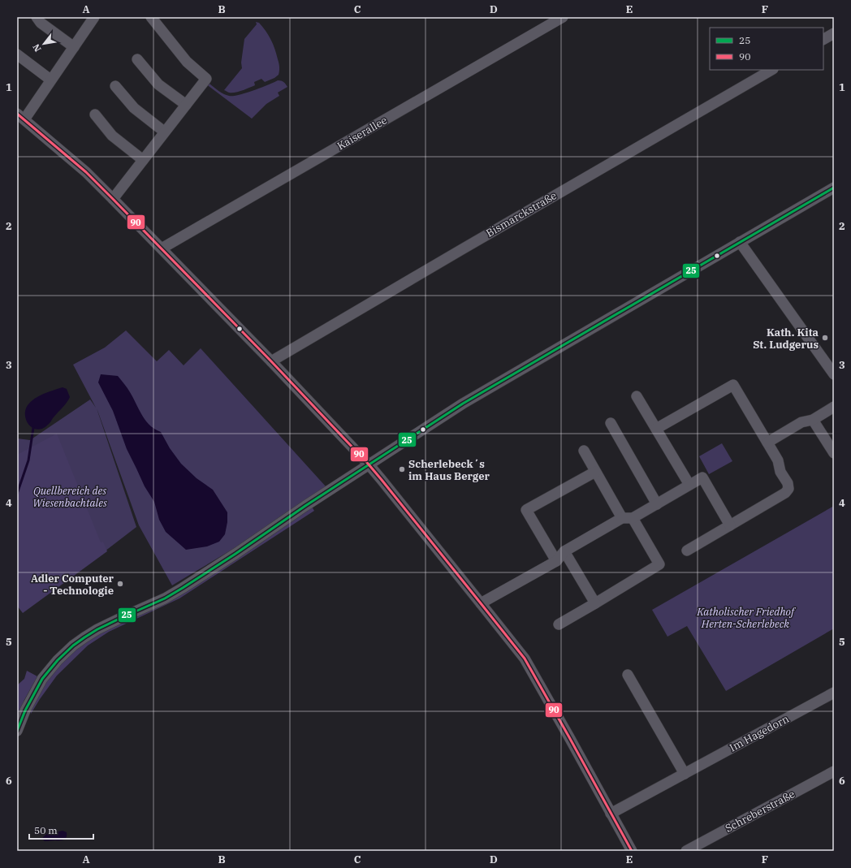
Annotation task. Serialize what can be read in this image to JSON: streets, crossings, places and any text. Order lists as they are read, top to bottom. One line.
{"streets":{"street":["Kaiserallee","Bismarckstraße","Im Hagedorn","Schreberstraße"]},"parks":["Quellbereich des Wiesenbachtales","Katholischer Friedhof Herten-Scherlebeck"],"places":["Kath. Kita St. Ludgerus","Scherlebeck´s im Haus Berger","Adler Computer - Technologie"],"lines":["transit line 90","transit line 25"],"legend":["25","90"],"scale_bar":"50 m","north":"bottom left","grid":{"columns":["A","B","C","D","E","F"],"rows":["1","2","3","4","5","6"]}}
